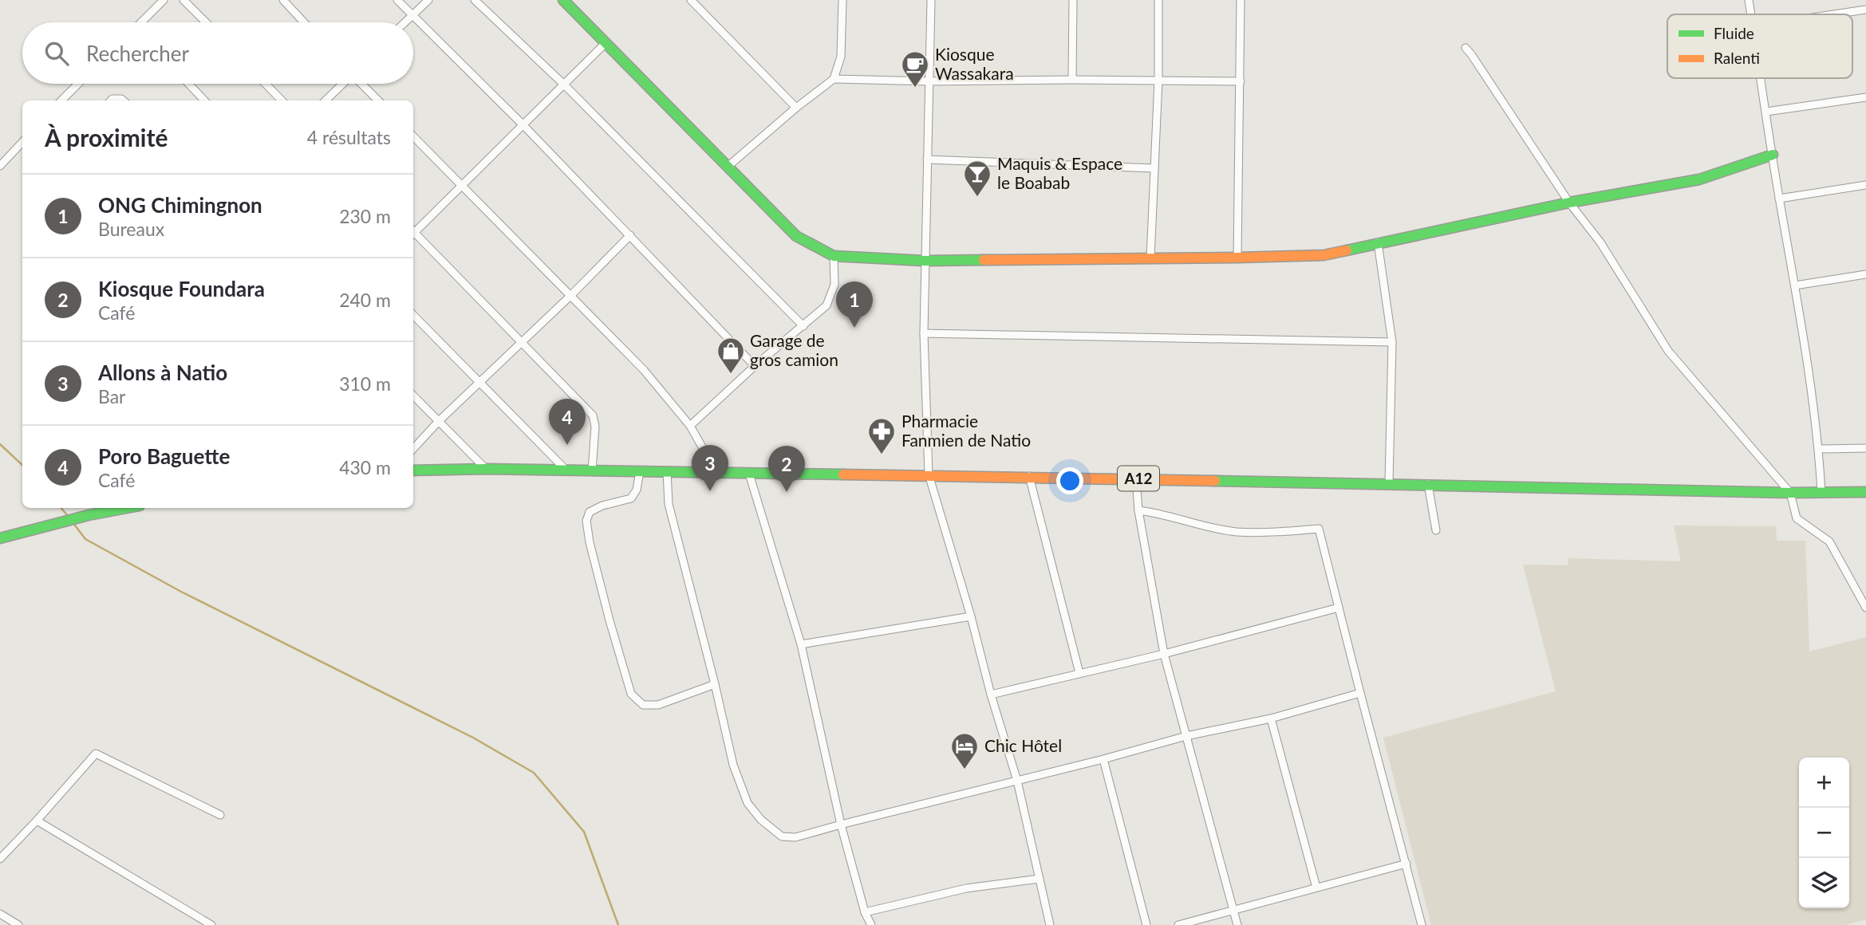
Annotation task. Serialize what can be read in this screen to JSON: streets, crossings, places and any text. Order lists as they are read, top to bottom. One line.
{"streets":{"main road":["A12"]},"places":{"cafe":["Kiosque Wassakara"],"bar":["Maquis & Espace le Boabab"],"shop":["Garage de gros camion"],"pharmacy":["Pharmacie Fanmien de Natio"],"hotel":["Chic Hôtel"]},"legend":["Fluide","Ralenti"],"page":{"search":"Rechercher","heading":["À proximité","4 résultats"],"list":[{"mark":"1","name":"ONG Chimingnon","note":"Bureaux","value":"230 m"},{"mark":"2","name":"Kiosque Foundara","note":"Café","value":"240 m"},{"mark":"3","name":"Allons à Natio","note":"Bar","value":"310 m"},{"mark":"4","name":"Poro Baguette","note":"Café","value":"430 m"}],"pins":["1","4","3","2"],"map_buttons":["+","−"]}}
